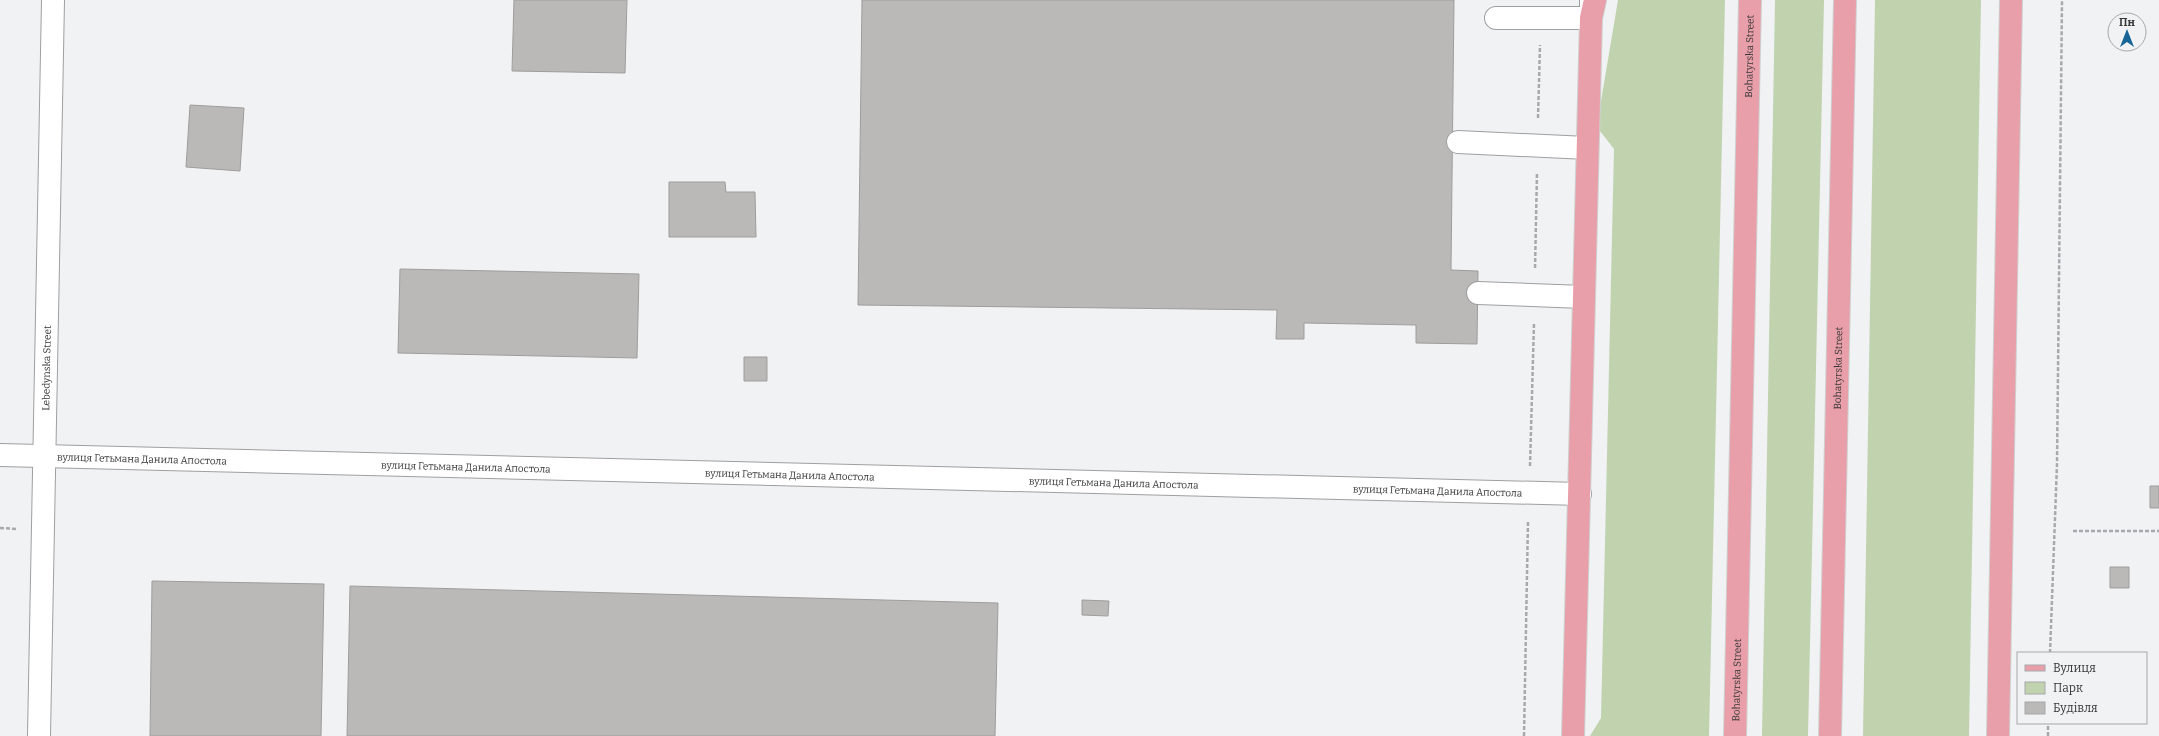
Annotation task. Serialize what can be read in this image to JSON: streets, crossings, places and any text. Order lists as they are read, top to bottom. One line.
{"streets":{"main road":["Bohatyrska Street"],"street":["Lebedynska Street","вулиця Гетьмана Данила Апостола"]},"crossings":[["Lebedynska Street","вулиця Гетьмана Данила Апостола"]],"legend":["Вулиця","Парк","Будівля"],"north":"top"}
